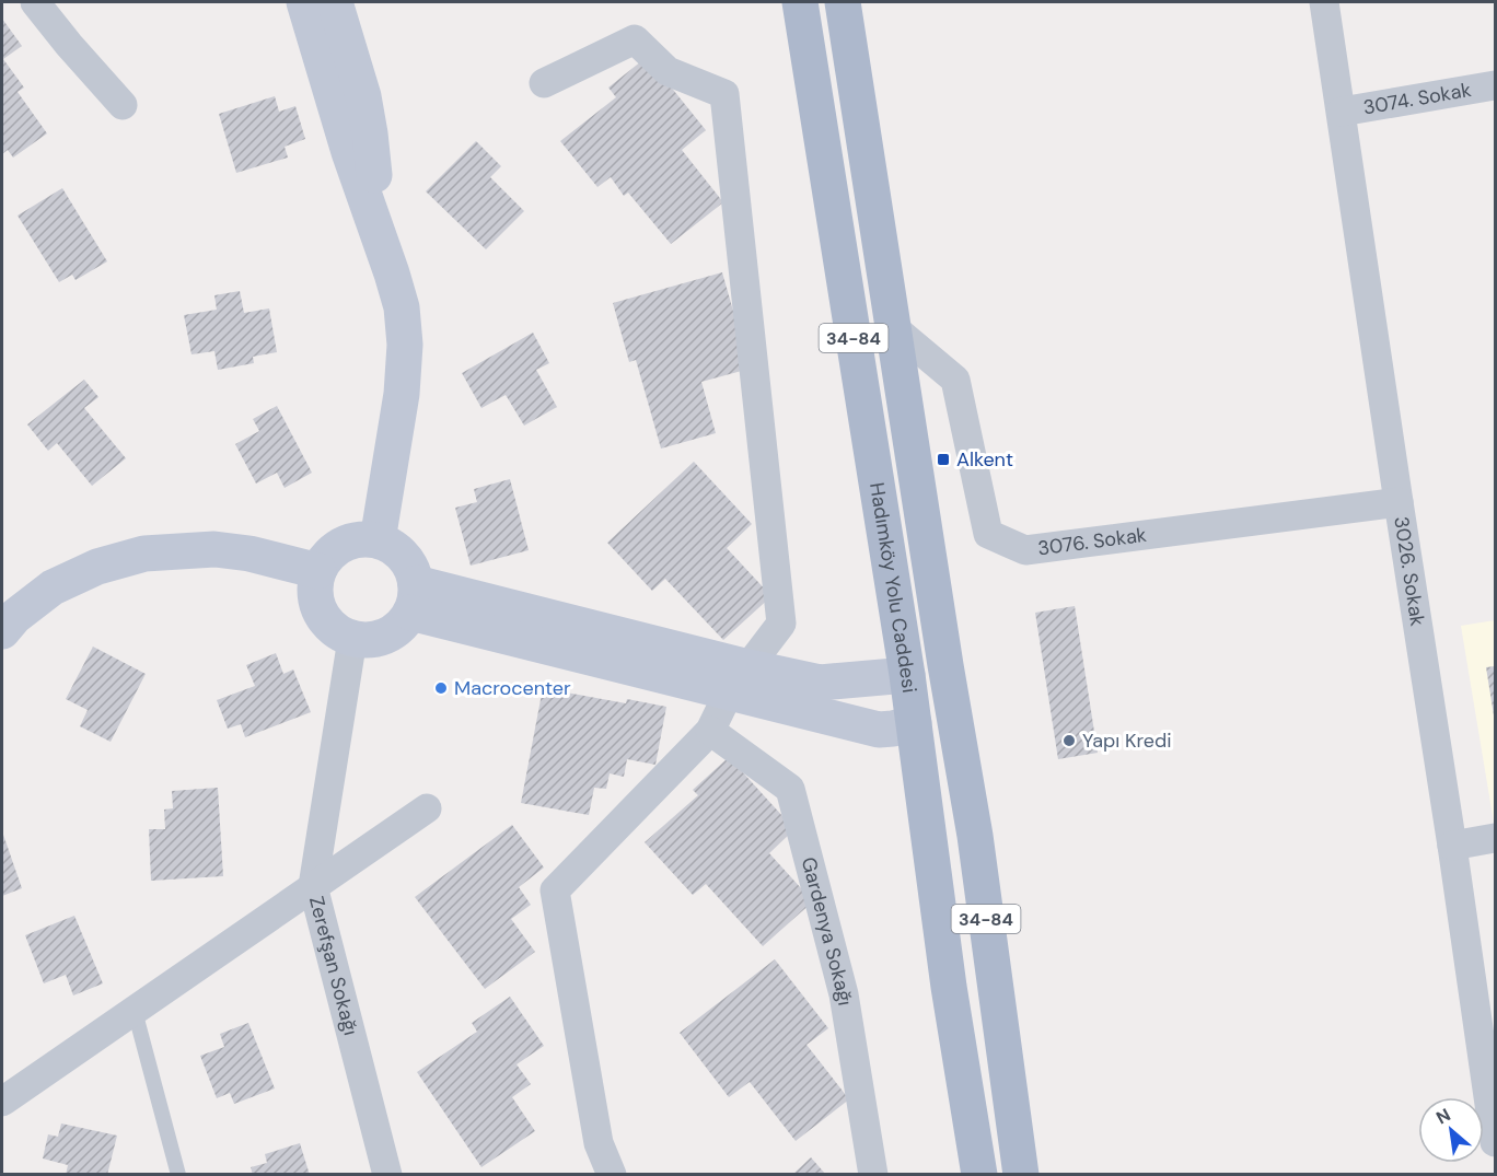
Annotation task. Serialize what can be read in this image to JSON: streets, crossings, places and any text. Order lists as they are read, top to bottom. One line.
{"streets":{"main road":["34-84","Hadımköy Yolu Caddesi"],"street":["3074. Sokak","3076. Sokak","3026. Sokak","Gardenya Sokağı","Zerefşan Sokağı"]},"crossings":[["3074. Sokak","3026. Sokak"],["3076. Sokak","3026. Sokak"],["3076. Sokak","Hadımköy Yolu Caddesi"]],"places":{"transit":["Alkent"],"other":["Macrocenter","Yapı Kredi"]},"north":"top left"}
